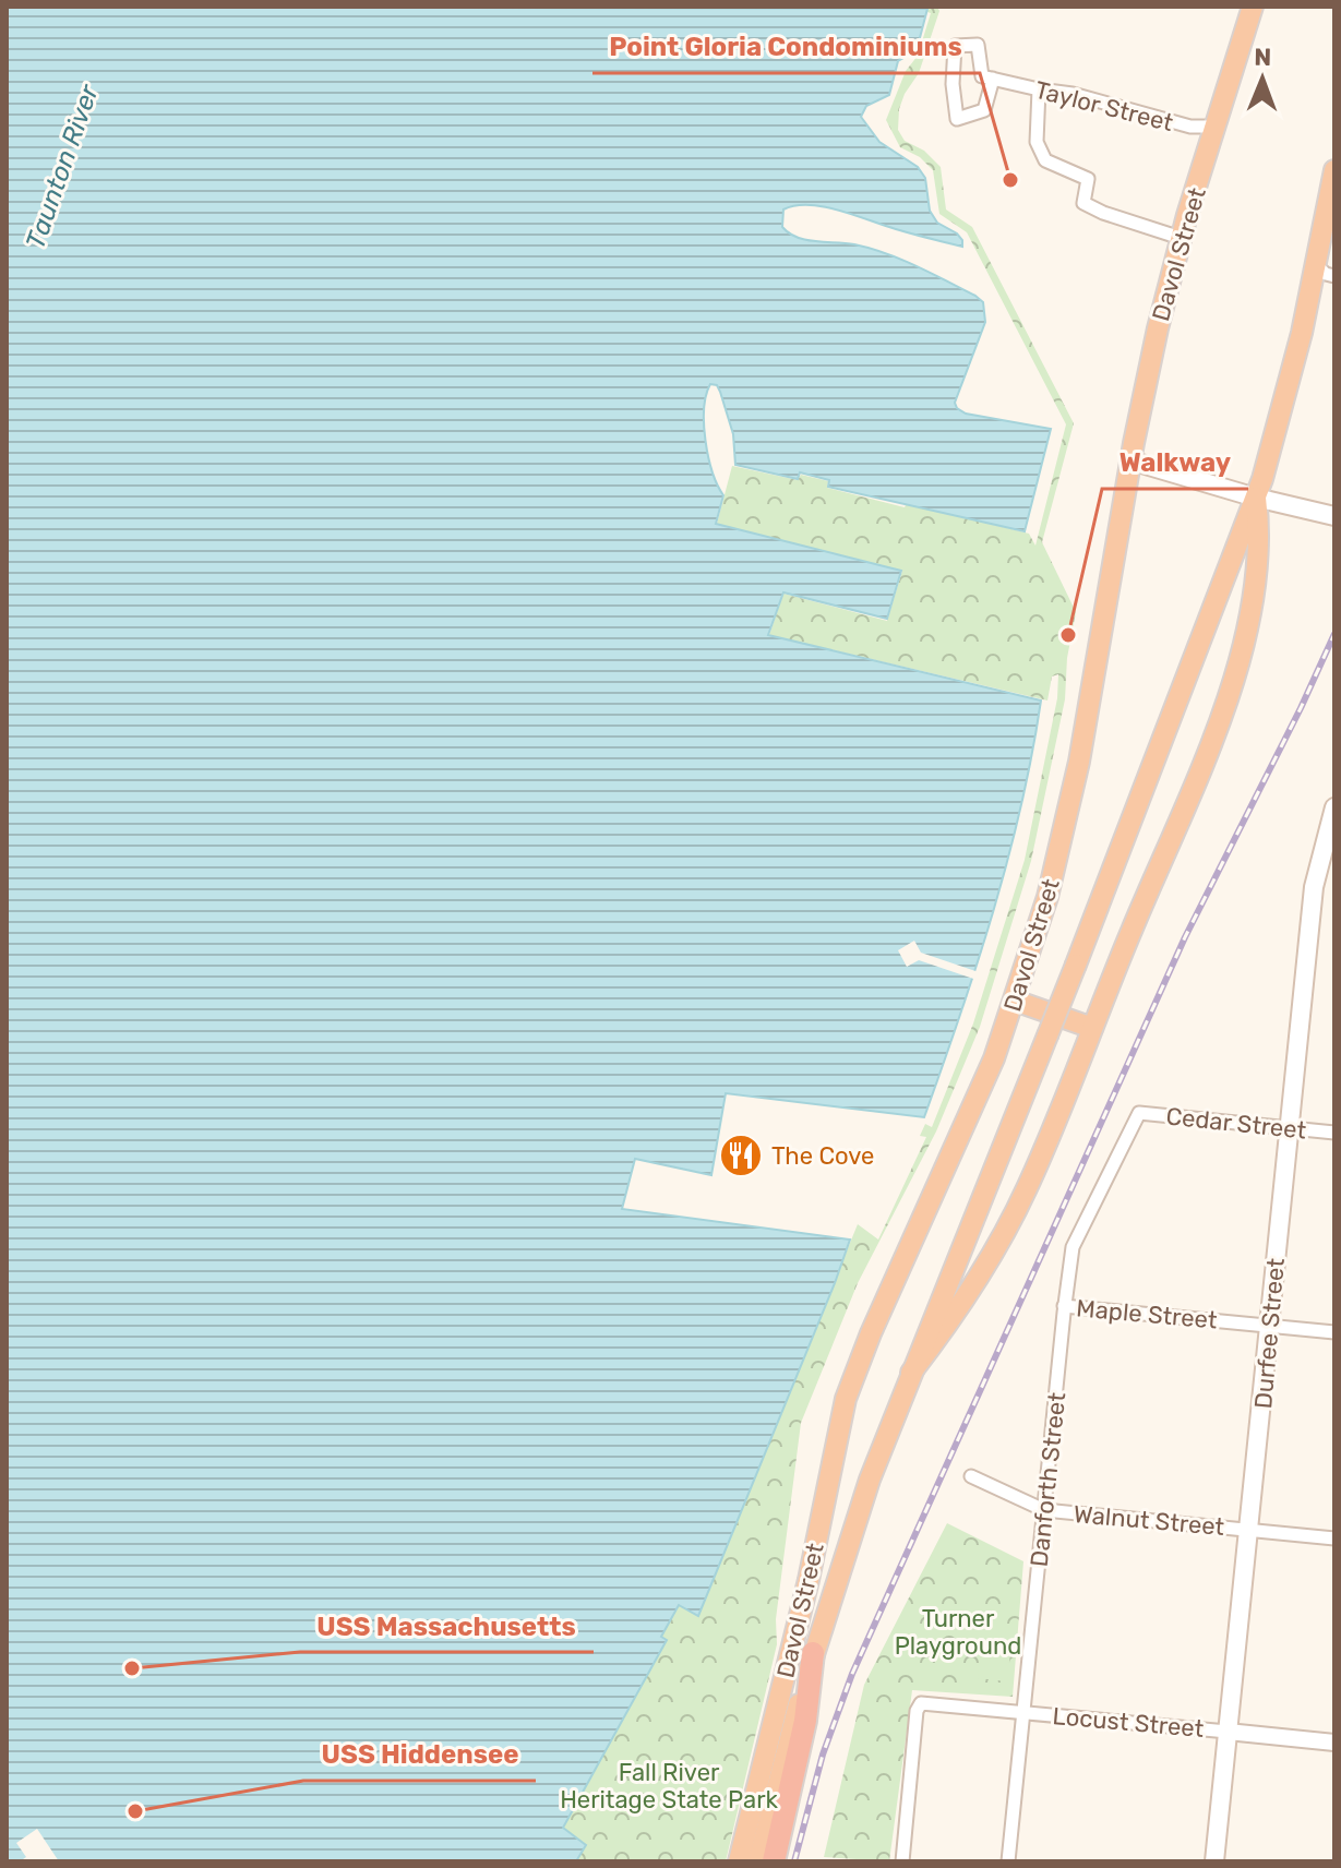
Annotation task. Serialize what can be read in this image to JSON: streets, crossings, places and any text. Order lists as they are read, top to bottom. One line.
{"streets":{"highway":["Davol Street"],"main road":["Durfee Street"],"street":["Taylor Street","Cedar Street","Maple Street","Danforth Street","Walnut Street","Locust Street"]},"crossings":[["Taylor Street","Davol Street"],["Cedar Street","Durfee Street"],["Cedar Street","Danforth Street"],["Maple Street","Durfee Street"],["Maple Street","Danforth Street"],["Durfee Street","Walnut Street"],["Durfee Street","Locust Street"],["Danforth Street","Walnut Street"],["Danforth Street","Locust Street"]],"water":["Taunton River"],"parks":["Turner Playground","Fall River Heritage State Park"],"places":{"other":["Point Gloria Condominiums","Walkway","USS Massachusetts","USS Hiddensee"],"restaurant":["The Cove"]},"north":"top"}
